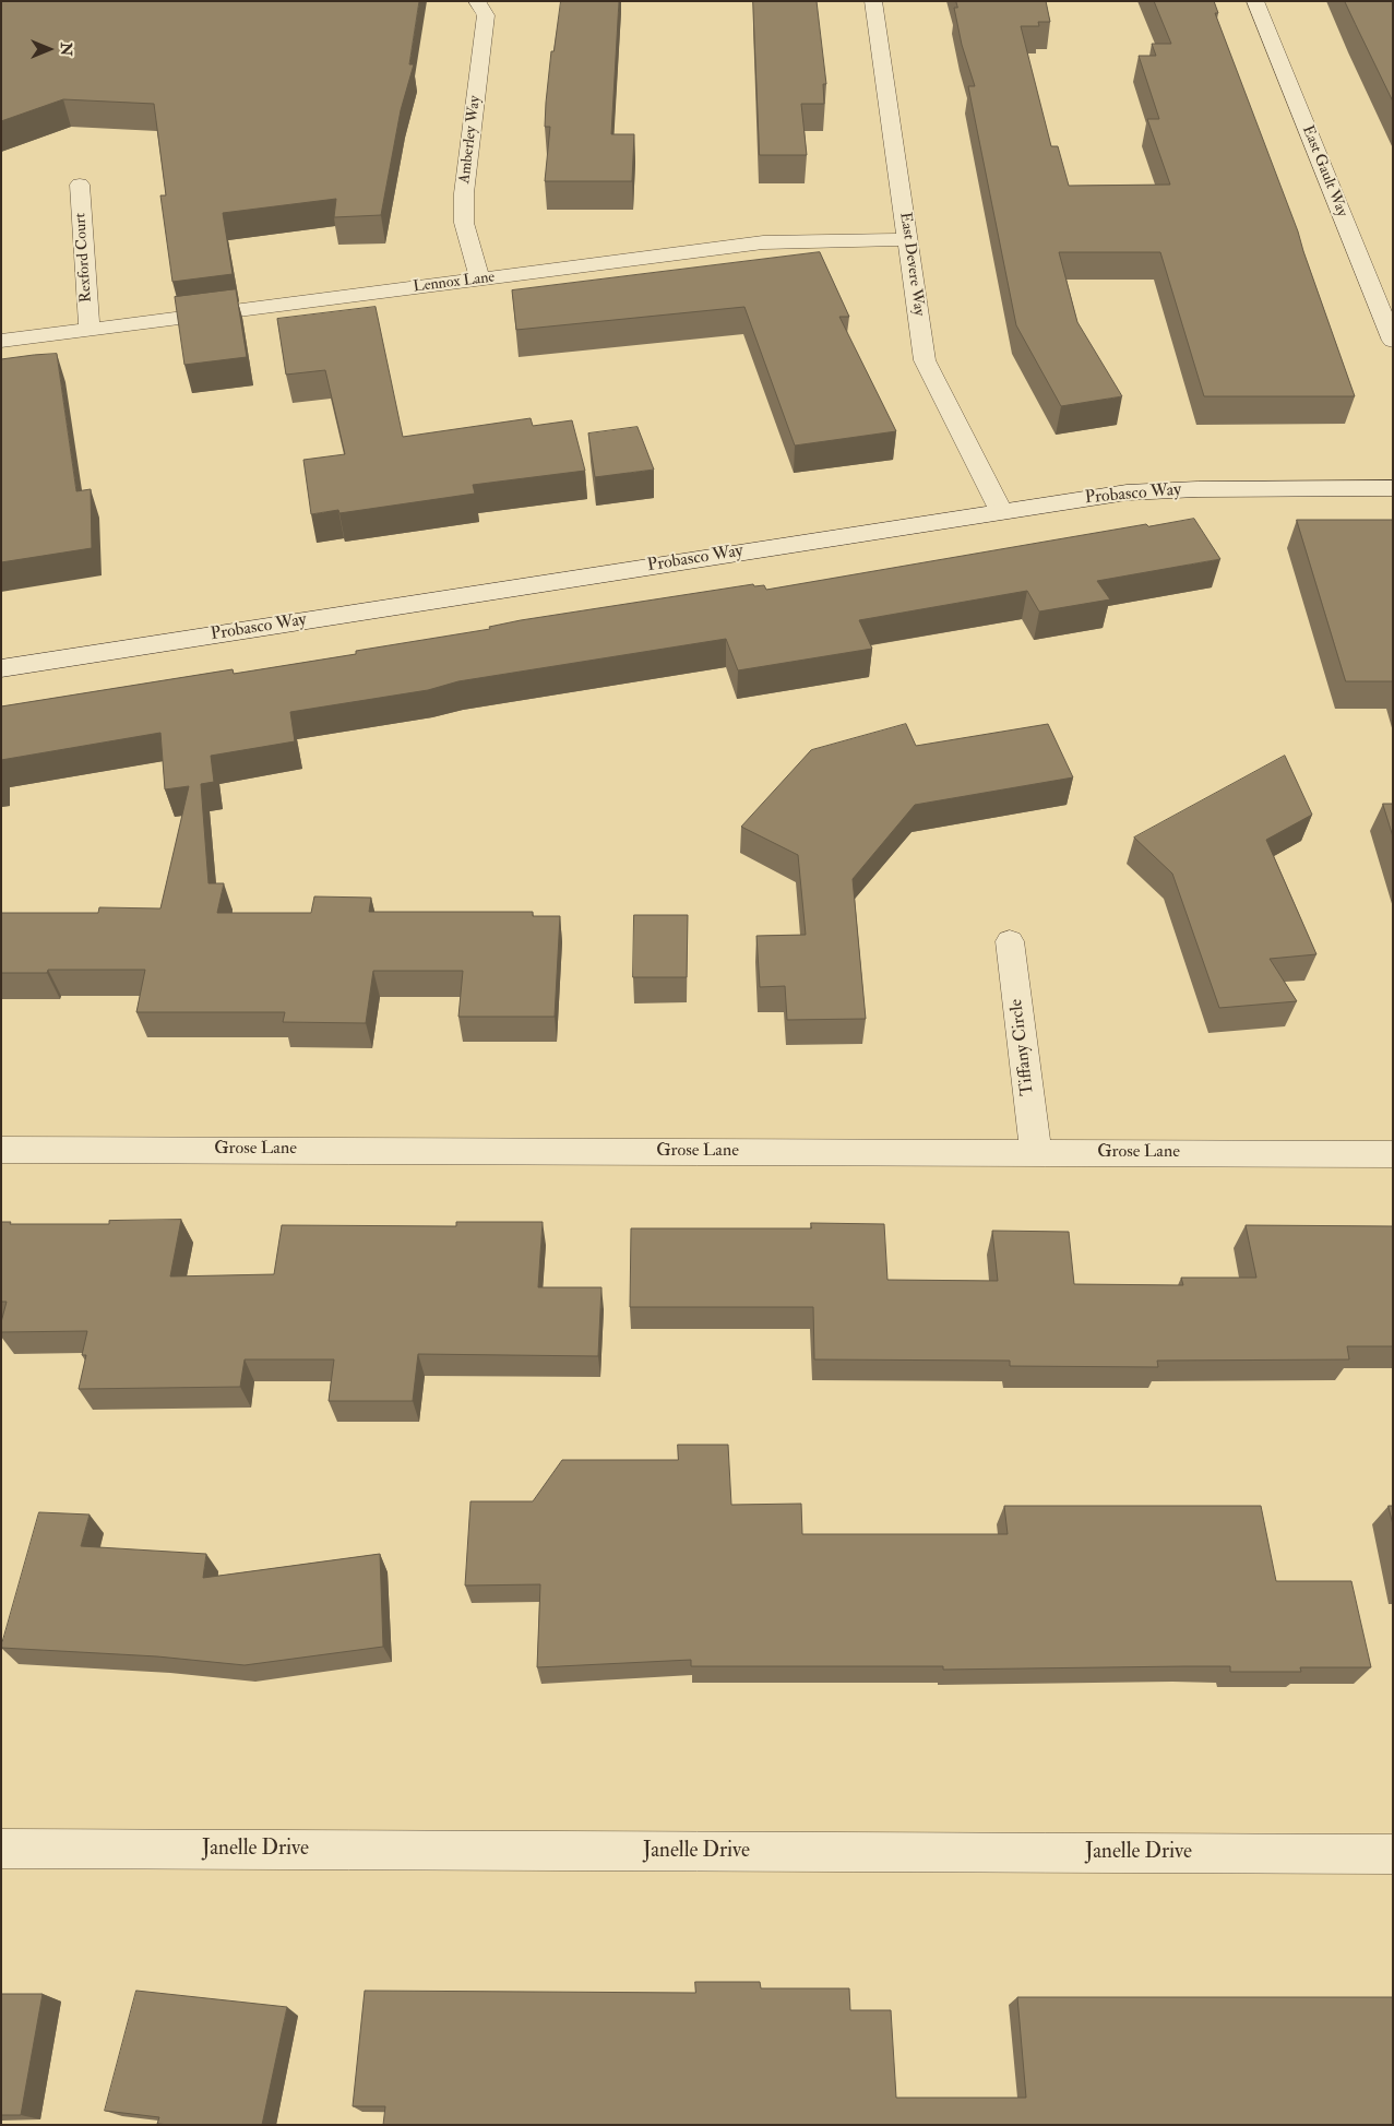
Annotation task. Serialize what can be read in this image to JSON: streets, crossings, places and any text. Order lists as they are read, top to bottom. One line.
{"streets":{"street":["Amberley Way","East Gault Way","Rexford Court","East Devere Way","Lennox Lane","Probasco Way","Tiffany Circle","Grose Lane","Janelle Drive"]},"crossings":[["Amberley Way","Lennox Lane"],["Rexford Court","Lennox Lane"],["East Devere Way","Lennox Lane"],["East Devere Way","Probasco Way"],["Tiffany Circle","Grose Lane"]],"north":"right"}
